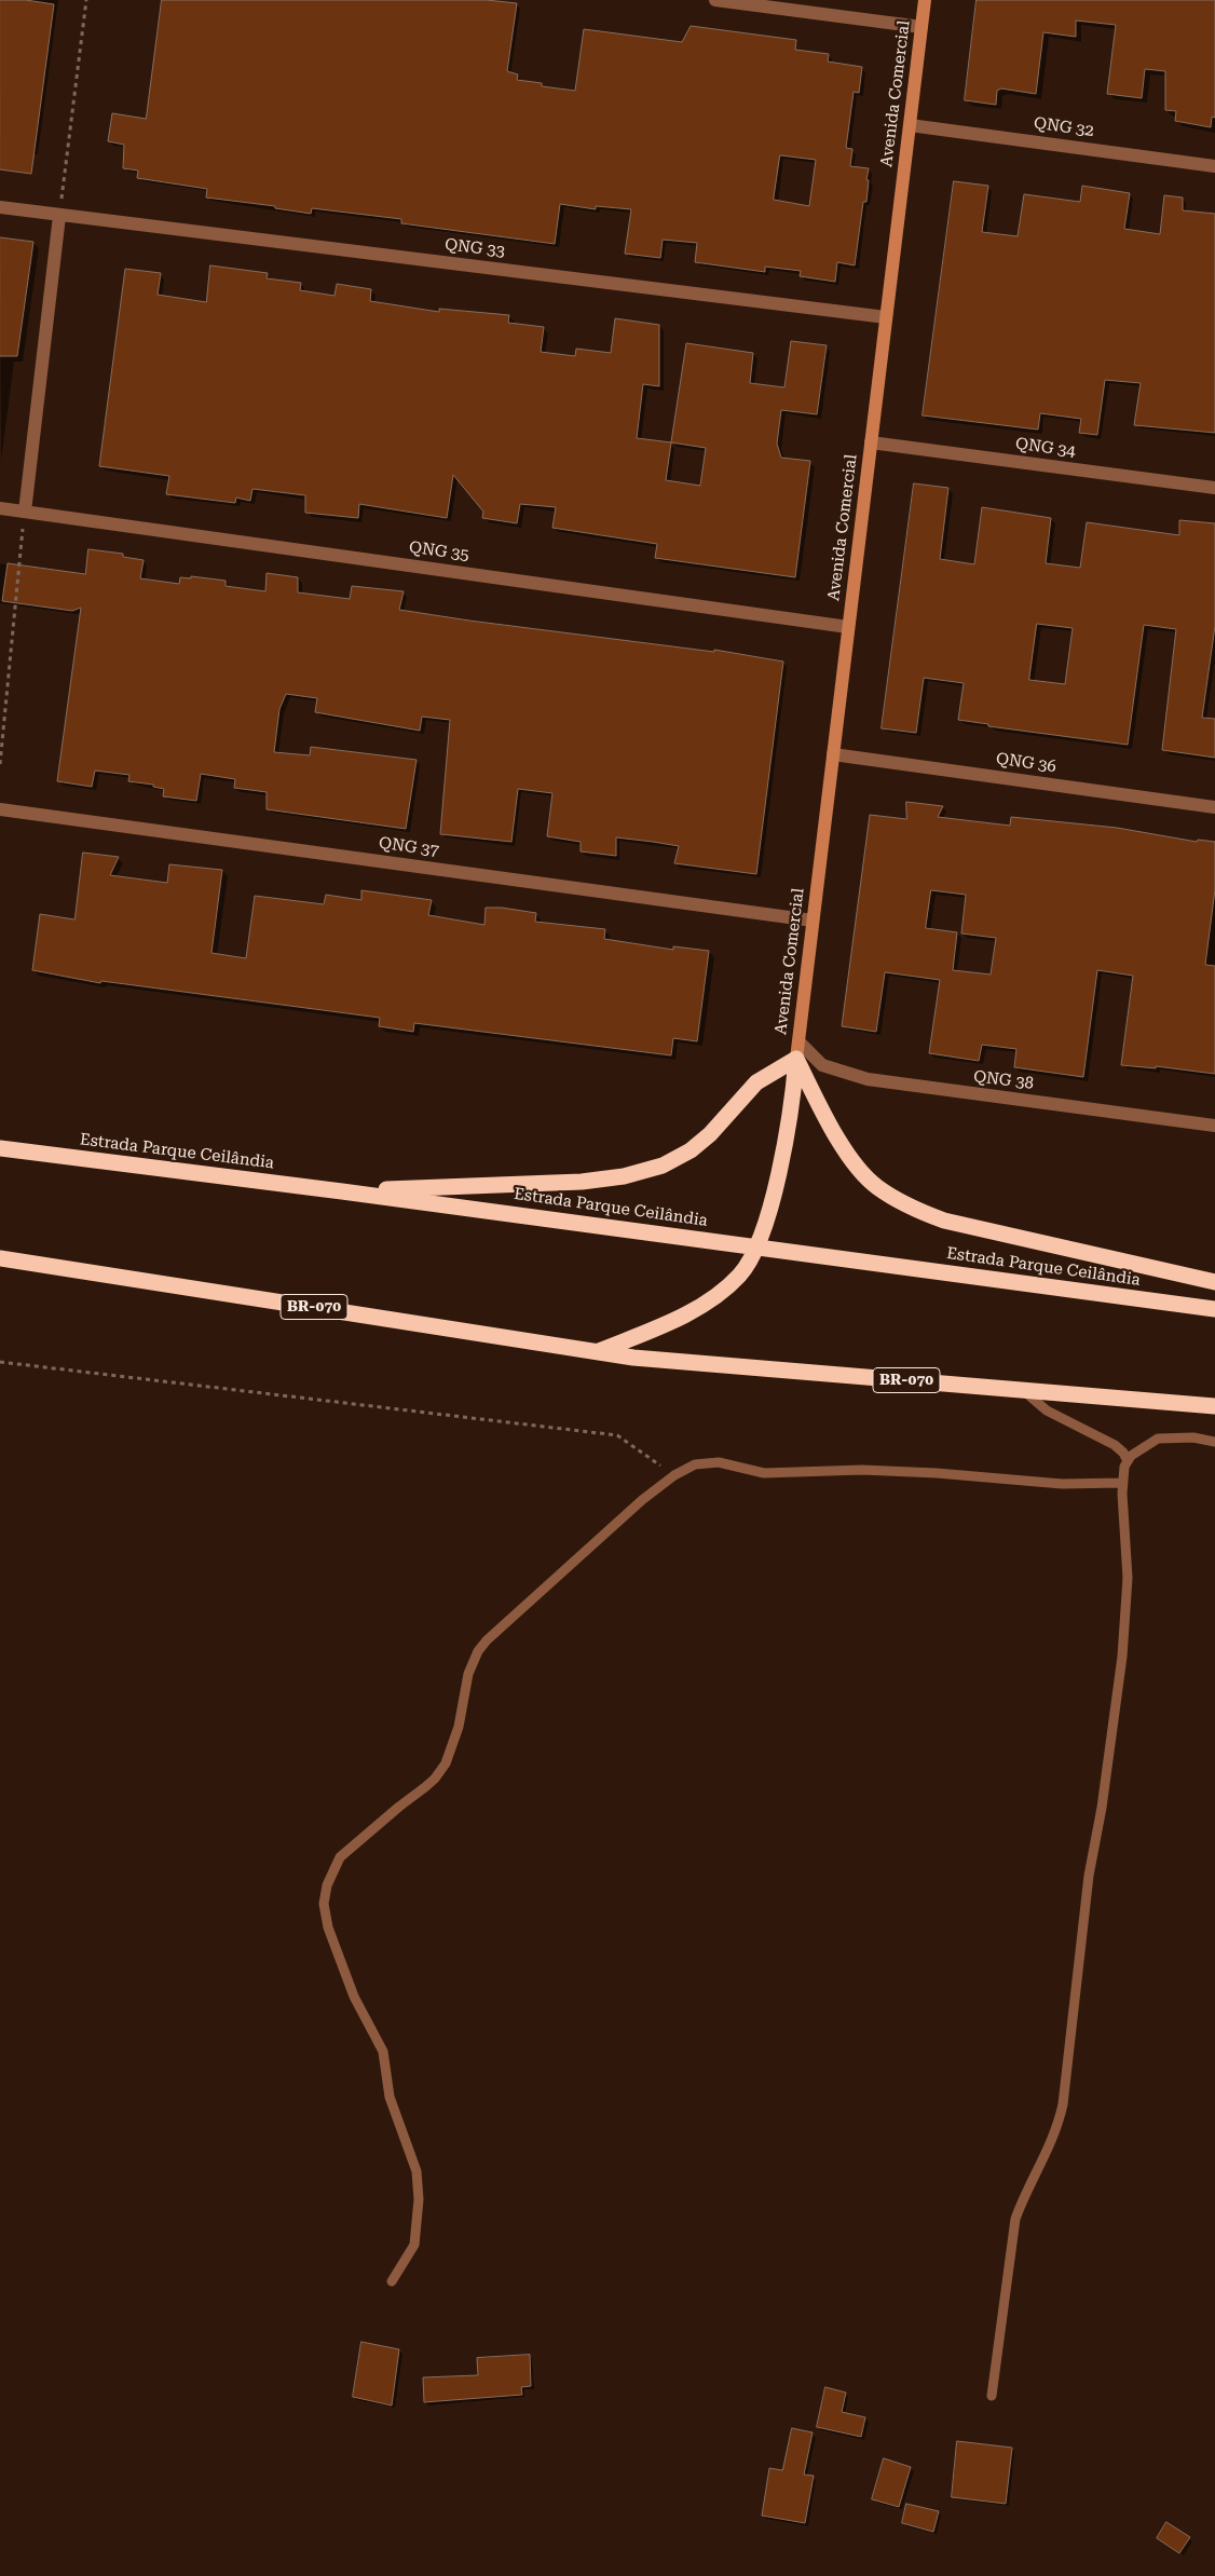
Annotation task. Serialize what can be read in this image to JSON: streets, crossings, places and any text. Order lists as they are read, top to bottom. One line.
{"streets":{"highway":["Estrada Parque Ceilândia","BR-070"],"main road":["Avenida Comercial"],"street":["QNG 32","QNG 33","QNG 34","QNG 35","QNG 36","QNG 37","QNG 38"]},"crossings":[["Avenida Comercial","QNG 32"],["Avenida Comercial","QNG 33"],["Avenida Comercial","QNG 34"],["Avenida Comercial","QNG 35"],["Avenida Comercial","QNG 36"],["Avenida Comercial","QNG 37"],["Avenida Comercial","QNG 38"]]}
